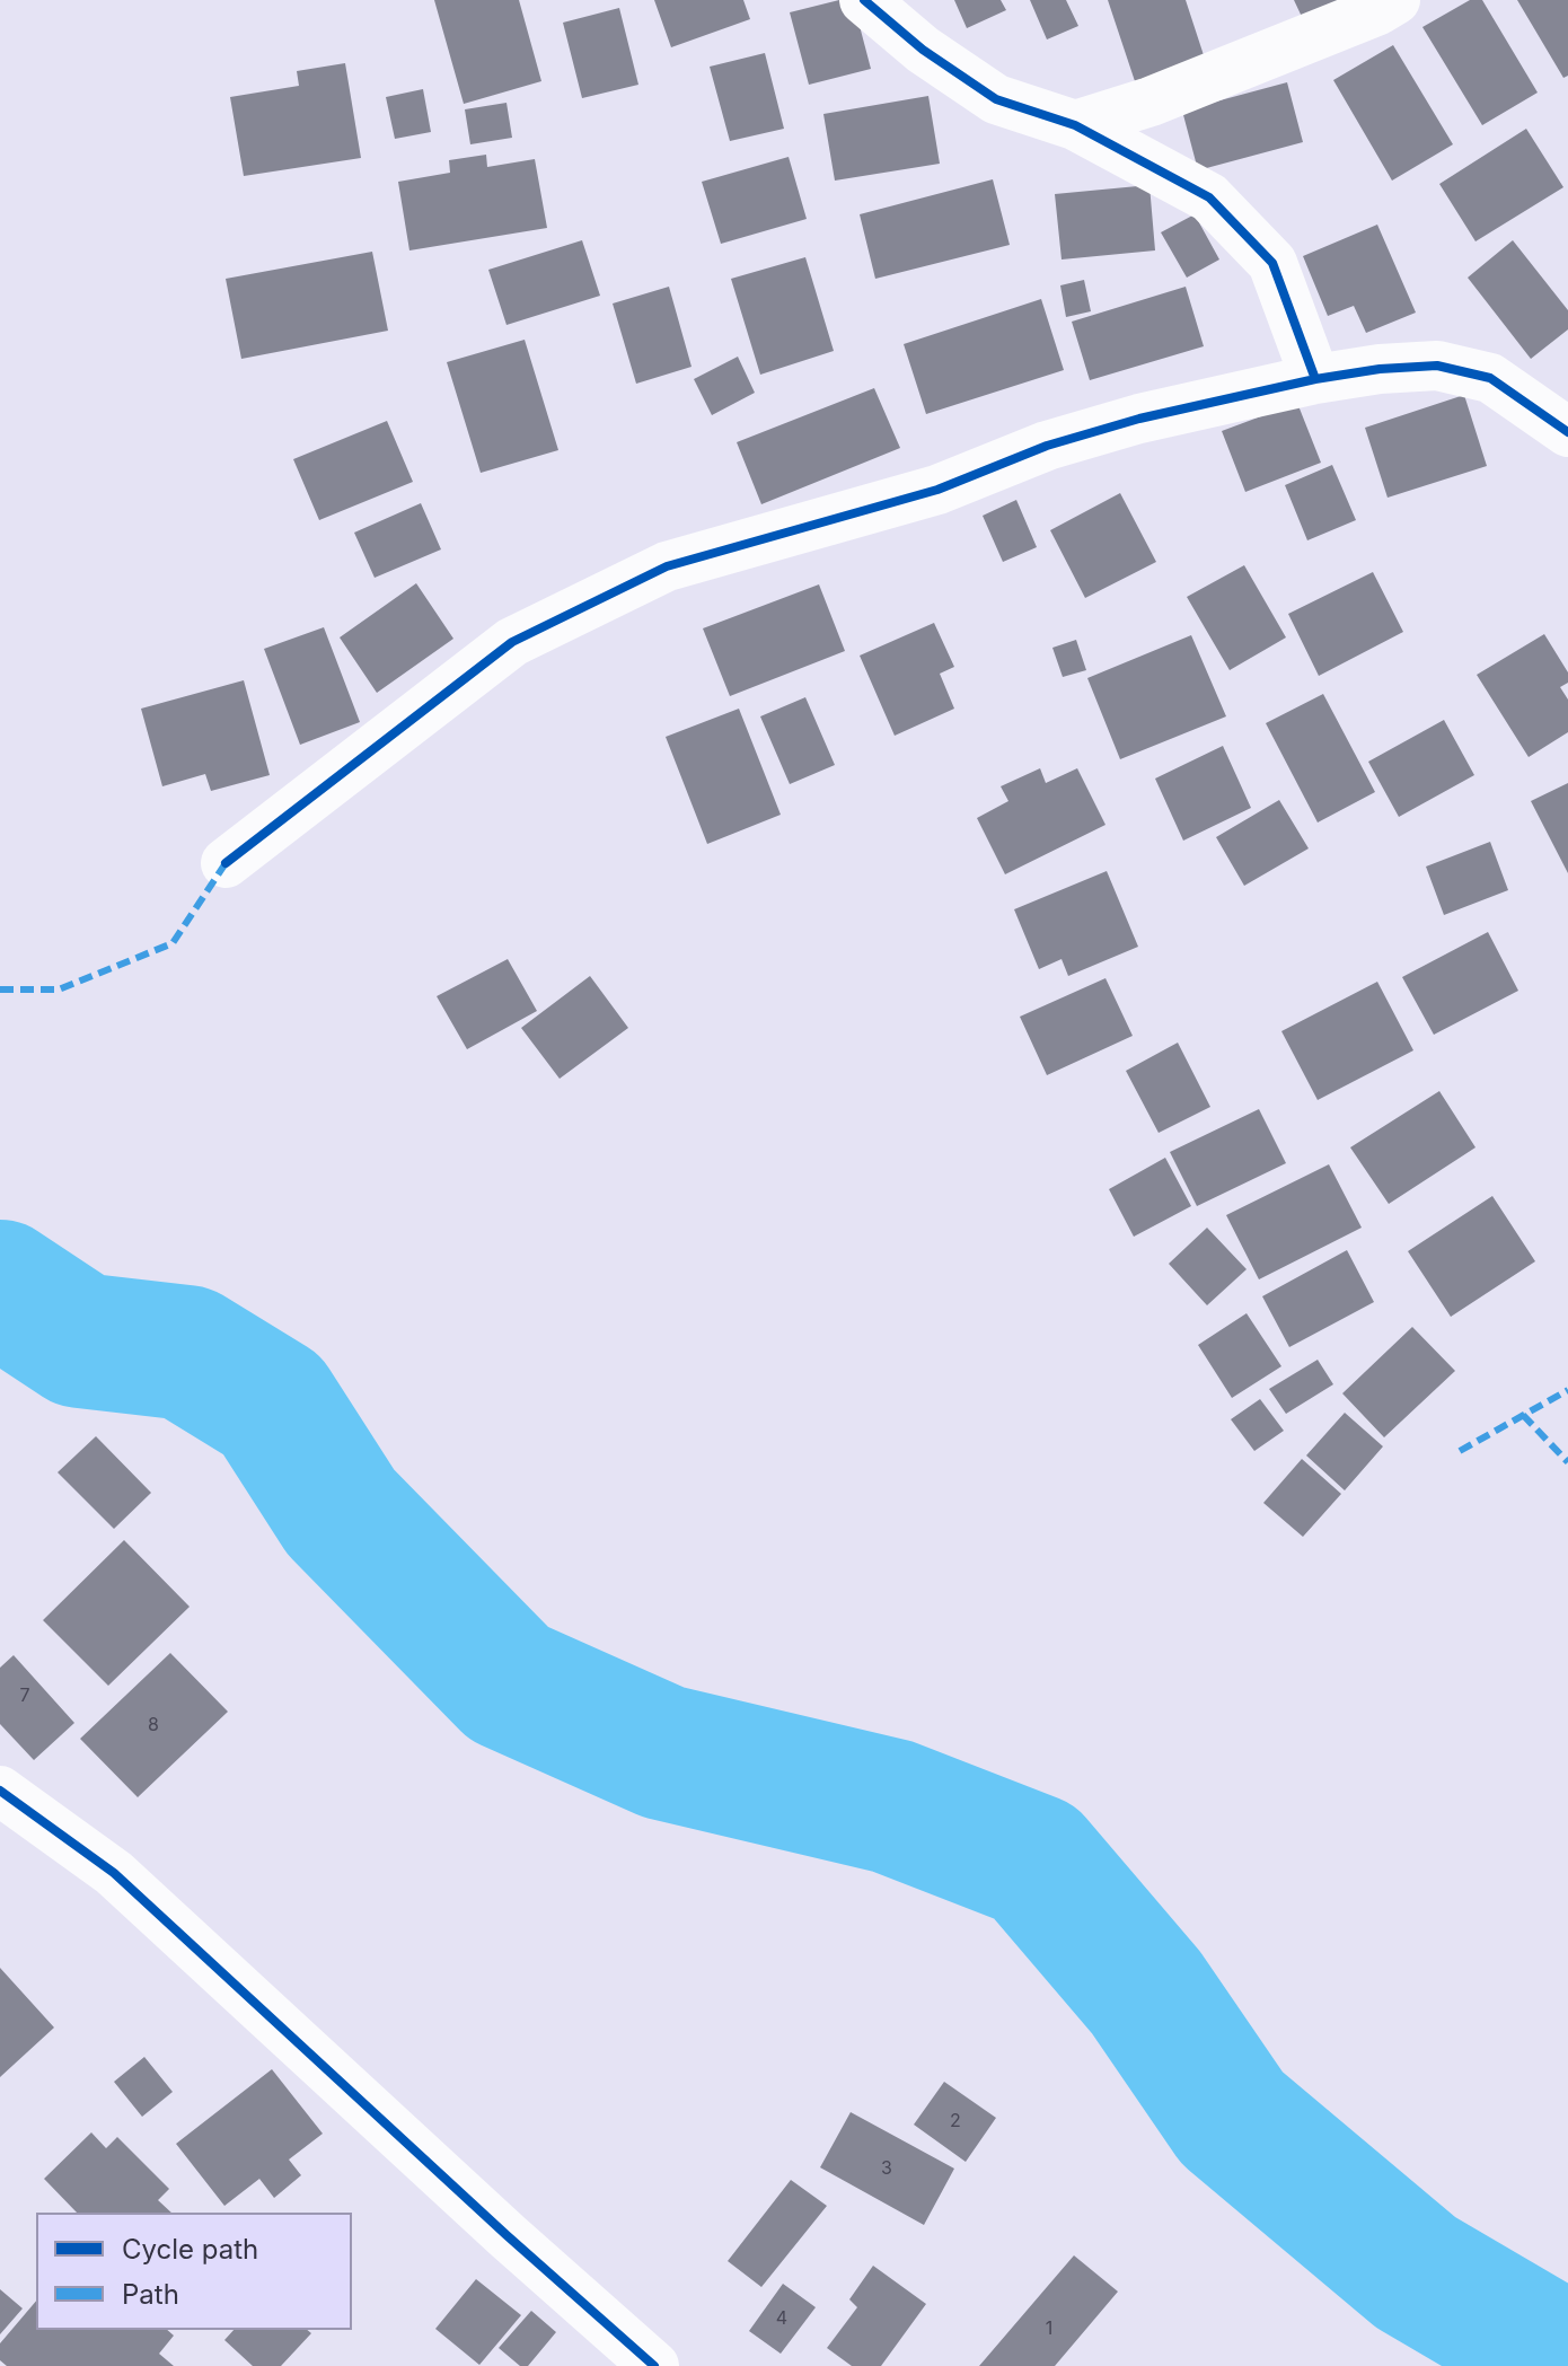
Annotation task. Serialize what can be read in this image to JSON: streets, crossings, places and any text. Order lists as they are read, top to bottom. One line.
{"house_numbers":["7","8","2","3","4","1"],"legend":["Cycle path","Path"]}
